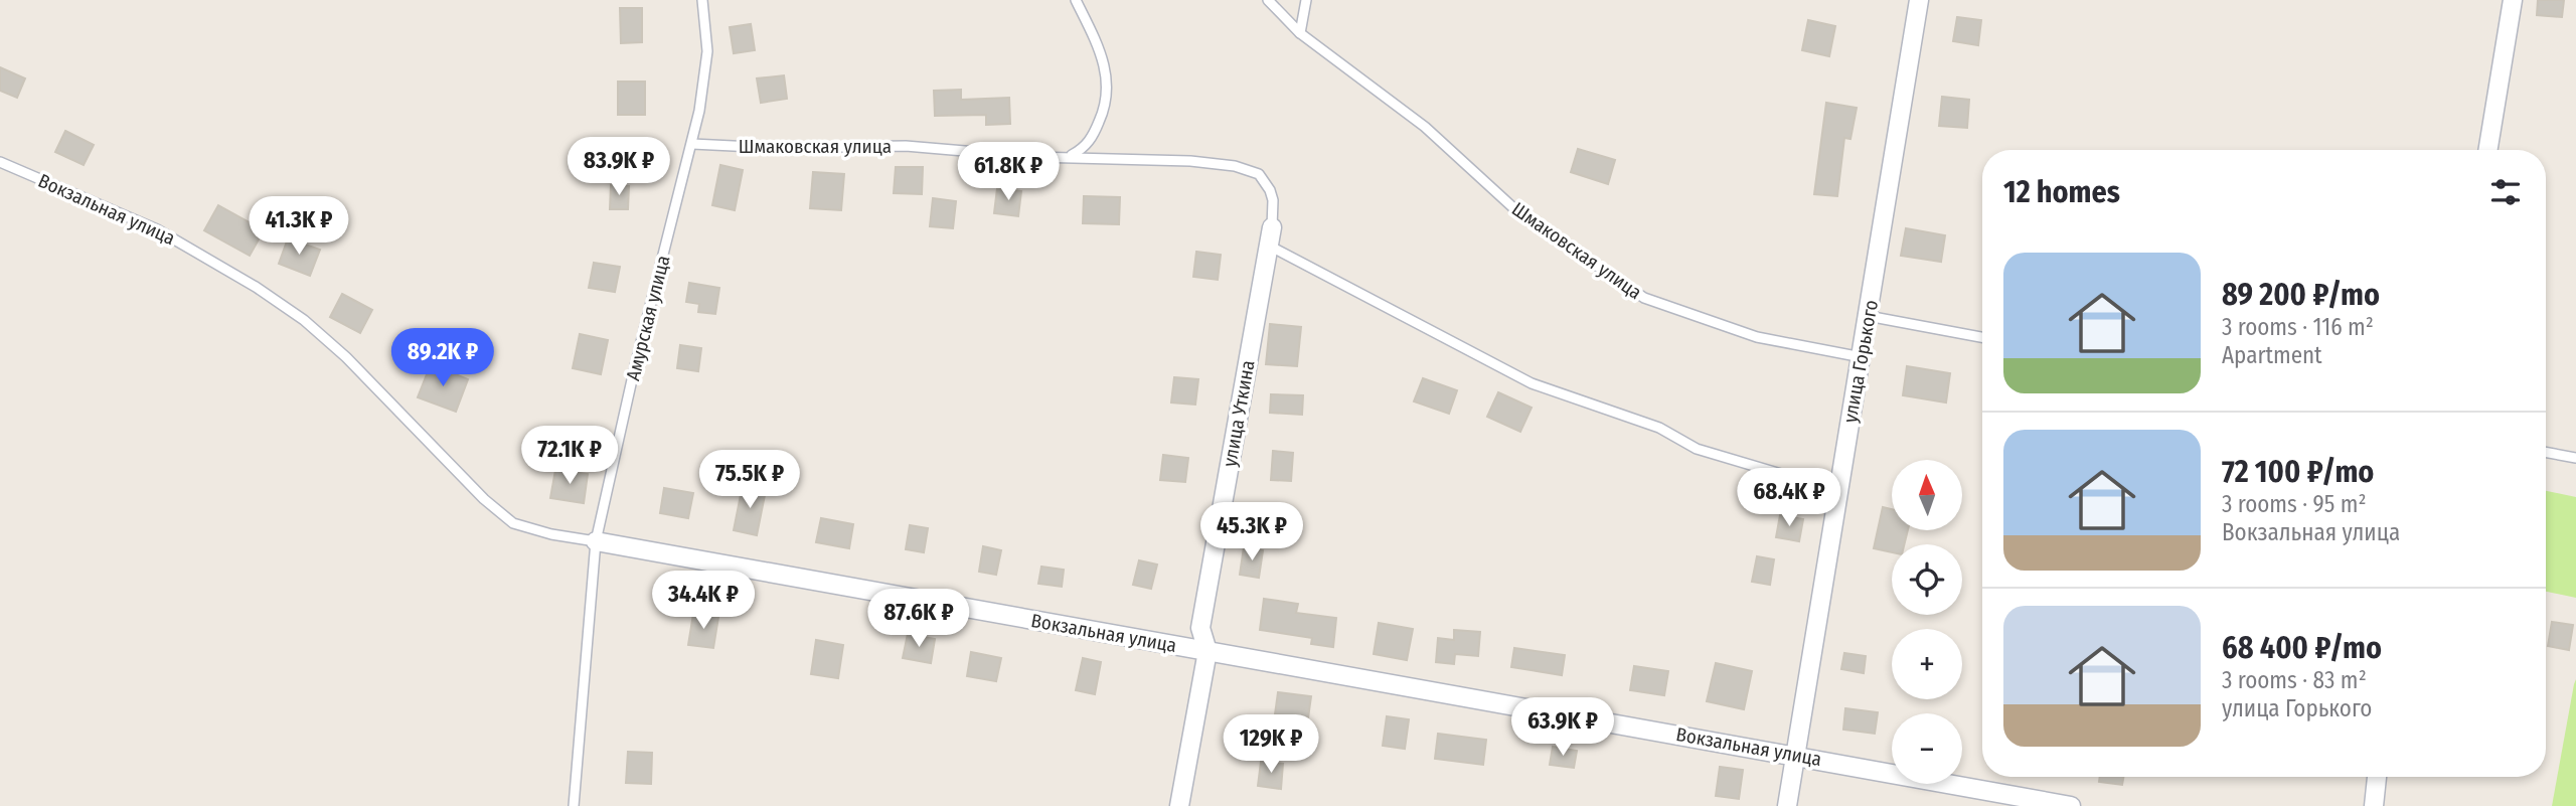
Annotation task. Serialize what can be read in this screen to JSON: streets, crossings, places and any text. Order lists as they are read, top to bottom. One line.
{"streets":{"street":["Вокзальная улица","улица Горького","улица Уткина"],"lane":["Шмаковская улица","Амурская улица"]},"crossings":[["Шмаковская улица","Амурская улица"],["Шмаковская улица","улица Горького"],["Шмаковская улица","улица Уткина"],["Вокзальная улица","Амурская улица"],["Вокзальная улица","улица Горького"],["Вокзальная улица","улица Уткина"]],"north":"top","page":{"price":["83.9K ₽","61.8K ₽","41.3K ₽","89.2K ₽","72.1K ₽","75.5K ₽","68.4K ₽","45.3K ₽","34.4K ₽","87.6K ₽","63.9K ₽","129K ₽"],"heading":"12 homes","list":[{"name":"89 200 ₽/mo","note":"3 rooms · 116 m² · Apartment"},{"name":"72 100 ₽/mo","note":"3 rooms · 95 m² · Вокзальная улица"},{"name":"68 400 ₽/mo","note":"3 rooms · 83 m² · улица Горького"}],"map_buttons":["+","−"]}}
